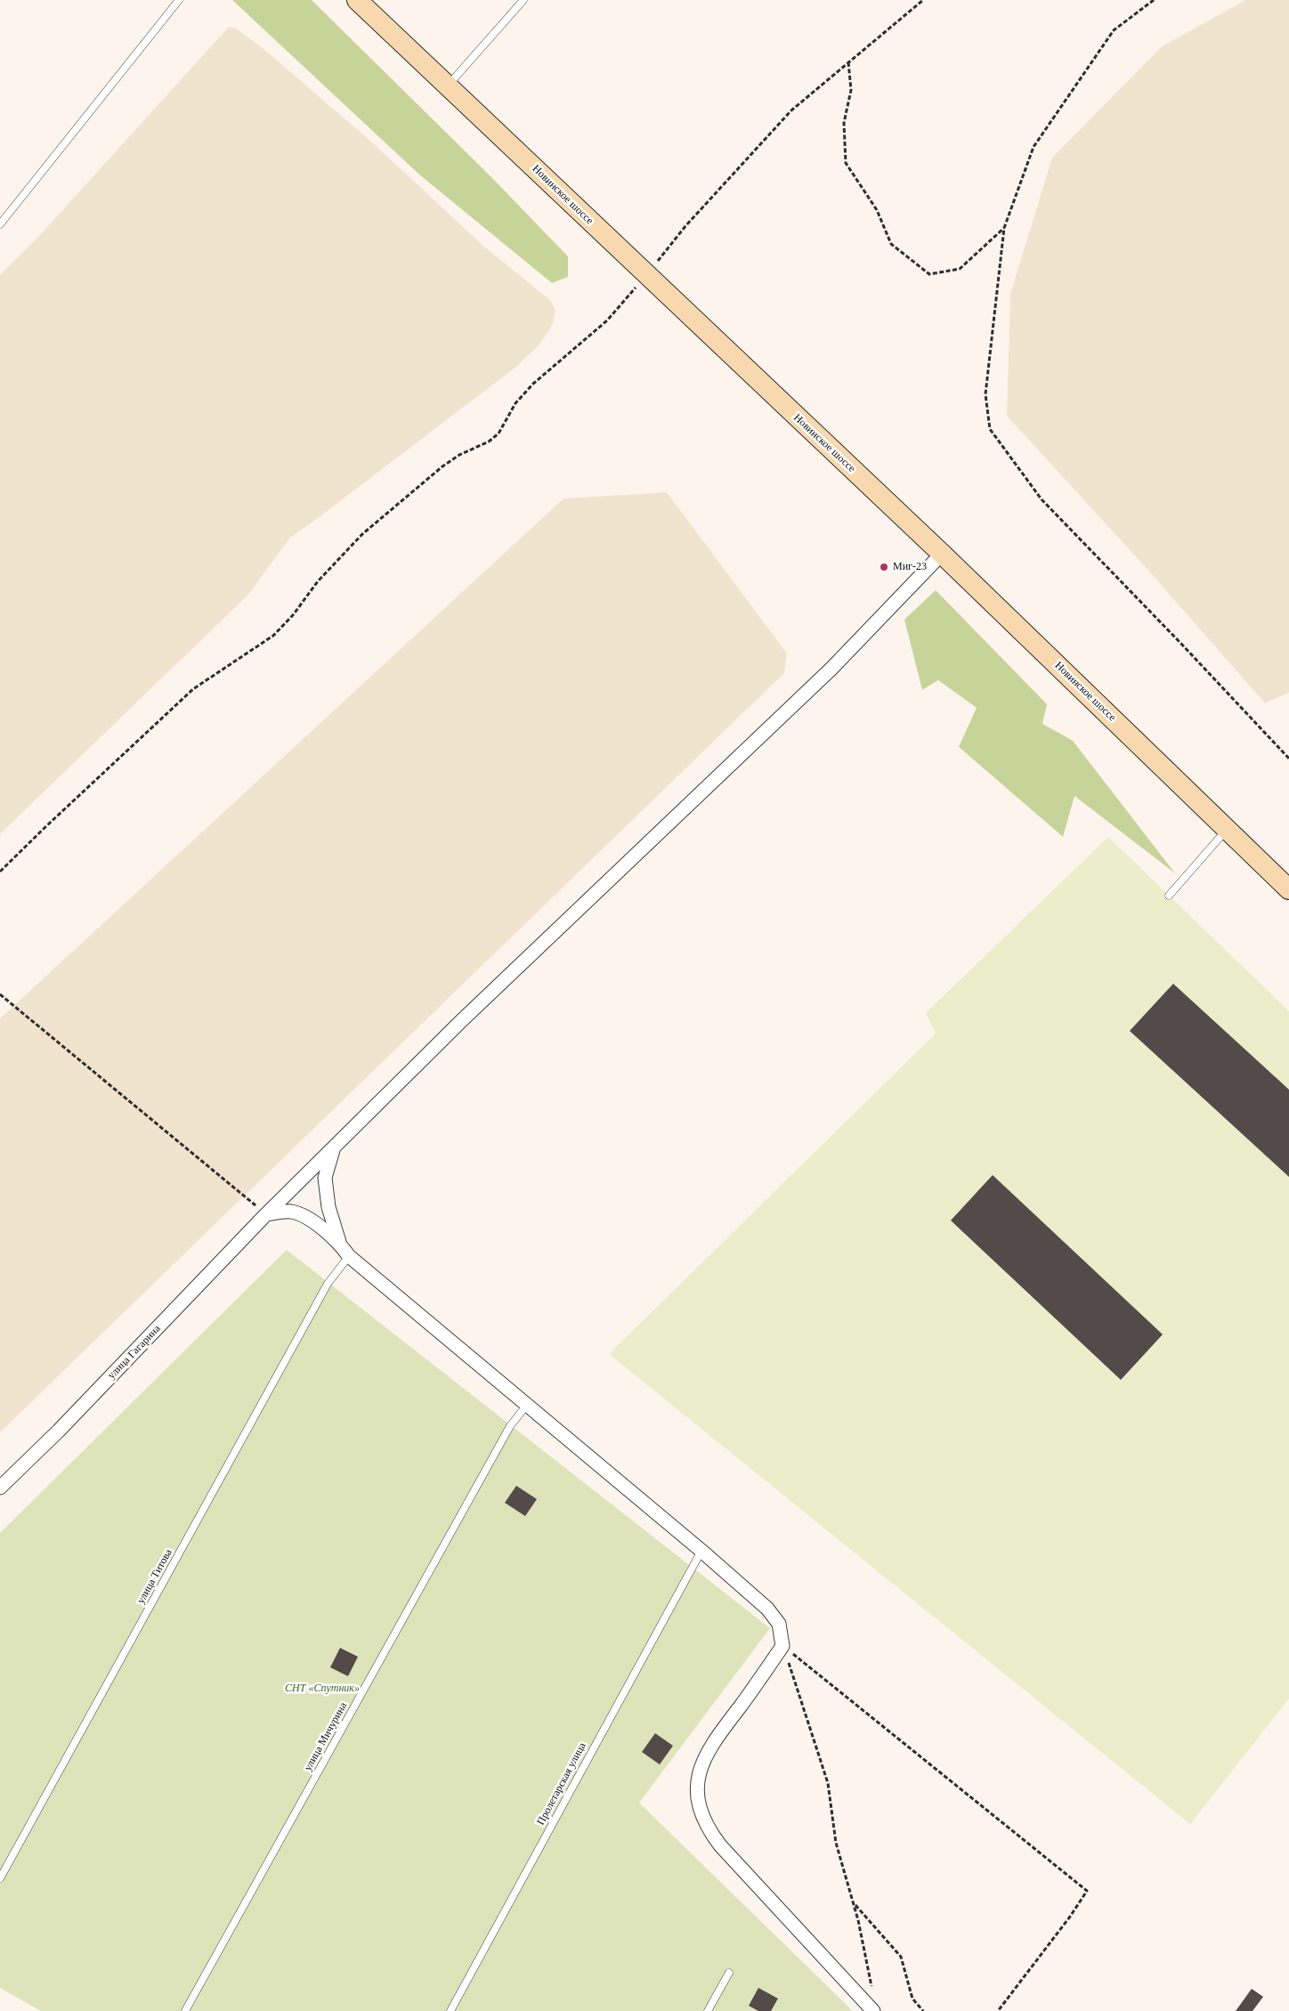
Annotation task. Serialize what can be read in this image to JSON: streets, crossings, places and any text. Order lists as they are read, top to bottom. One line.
{"streets":{"main road":["Новинское шоссе"],"street":["улица Гагарина"],"lane":["улица Титова","улица Мичурина","Пролетарская улица"]},"crossings":[["Новинское шоссе","улица Гагарина"]],"parks":["СНТ «Спутник»"],"places":["Миг-23"]}
